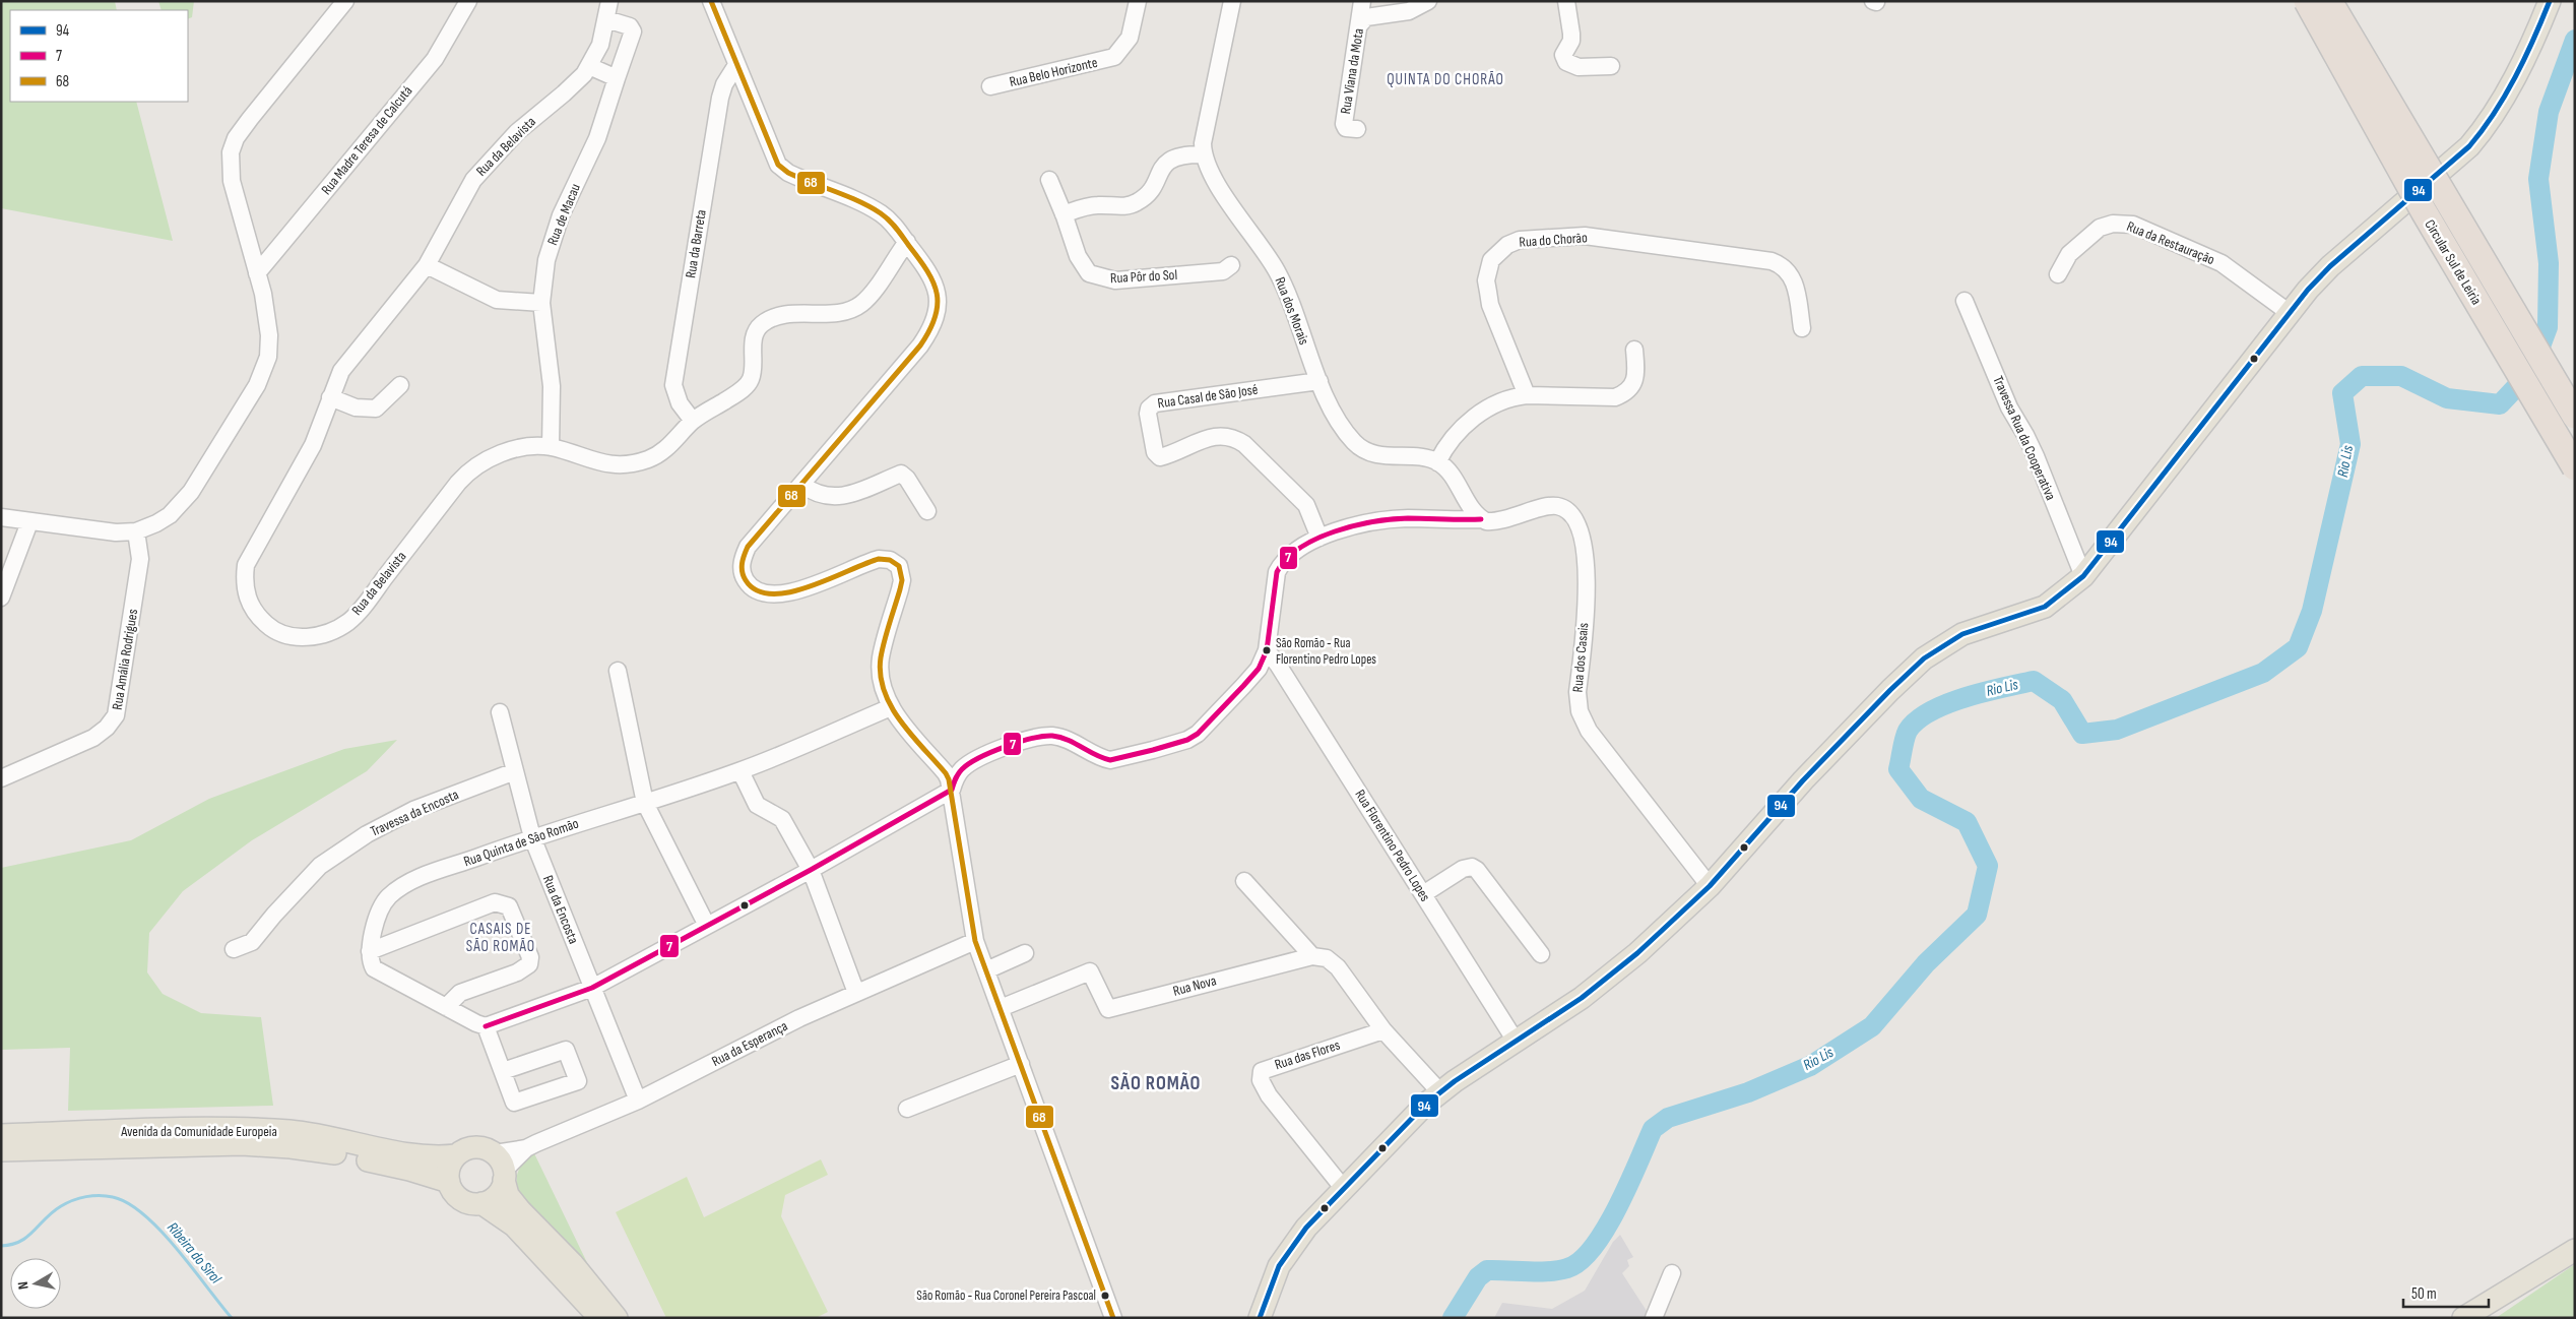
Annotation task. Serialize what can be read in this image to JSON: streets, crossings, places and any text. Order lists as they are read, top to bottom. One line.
{"streets":{"highway":["Circular Sul de Leiria"],"main road":["Avenida da Comunidade Europeia"],"street":["Rua Viana da Mota","Rua Belo Horizonte","Rua Madre Teresa de Calcutá","Rua da Belavista","Rua de Macau","Rua do Chorão","Rua da Restauração","Rua da Barreta","Rua Pôr do Sol","Rua dos Morais","Rua Casal de São José","Travessa Rua da Cooperativa","Rua dos Casais","Rua Amália Rodrigues","Travessa da Encosta","Rua Quinta de São Romão","Rua Florentino Pedro Lopes","Rua da Encosta","Rua Nova","Rua da Esperança","Rua das Flores"]},"crossings":[["Rua da Belavista","Rua de Macau"],["Rua da Belavista","Rua da Barreta"],["Rua dos Morais","Rua Casal de São José"],["Travessa da Encosta","Rua da Encosta"],["Rua Quinta de São Romão","Rua da Encosta"],["Rua da Encosta","Rua da Esperança"],["Rua da Esperança","Avenida da Comunidade Europeia"]],"districts":["QUINTA DO CHORÃO","CASAIS DE SÃO ROMÃO","SÃO ROMÃO"],"water":["Rio Lis","Ribeira do Sirol"],"places":["São Romão - Rua Florentino Pedro Lopes","São Romão - Rua Coronel Pereira Pascoal"],"lines":["transit line 94","transit line 68","transit line 7"],"legend":["94","7","68"],"scale_bar":"50 m","north":"left"}
